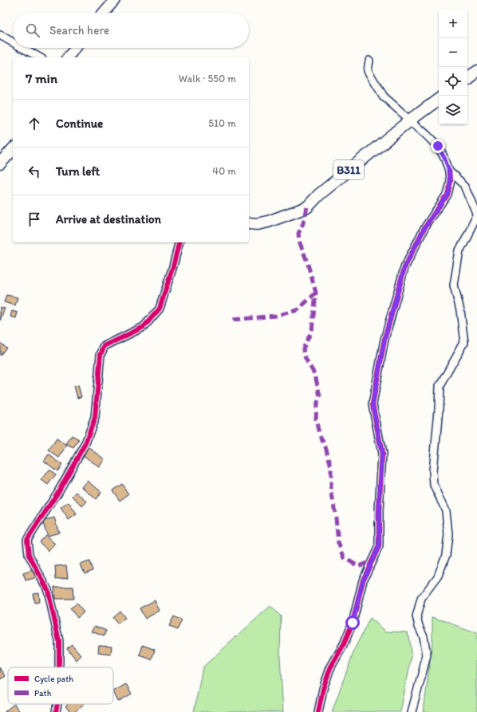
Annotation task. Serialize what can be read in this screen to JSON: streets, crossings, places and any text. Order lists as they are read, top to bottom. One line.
{"streets":{"main road":["B311"]},"legend":["Cycle path","Path"],"page":{"map_buttons":["+","−"],"search":"Search here","heading":["7 min","Walk · 550 m"],"list":[["Continue","510 m"],["Turn left","40 m"],"Arrive at destination"]}}
